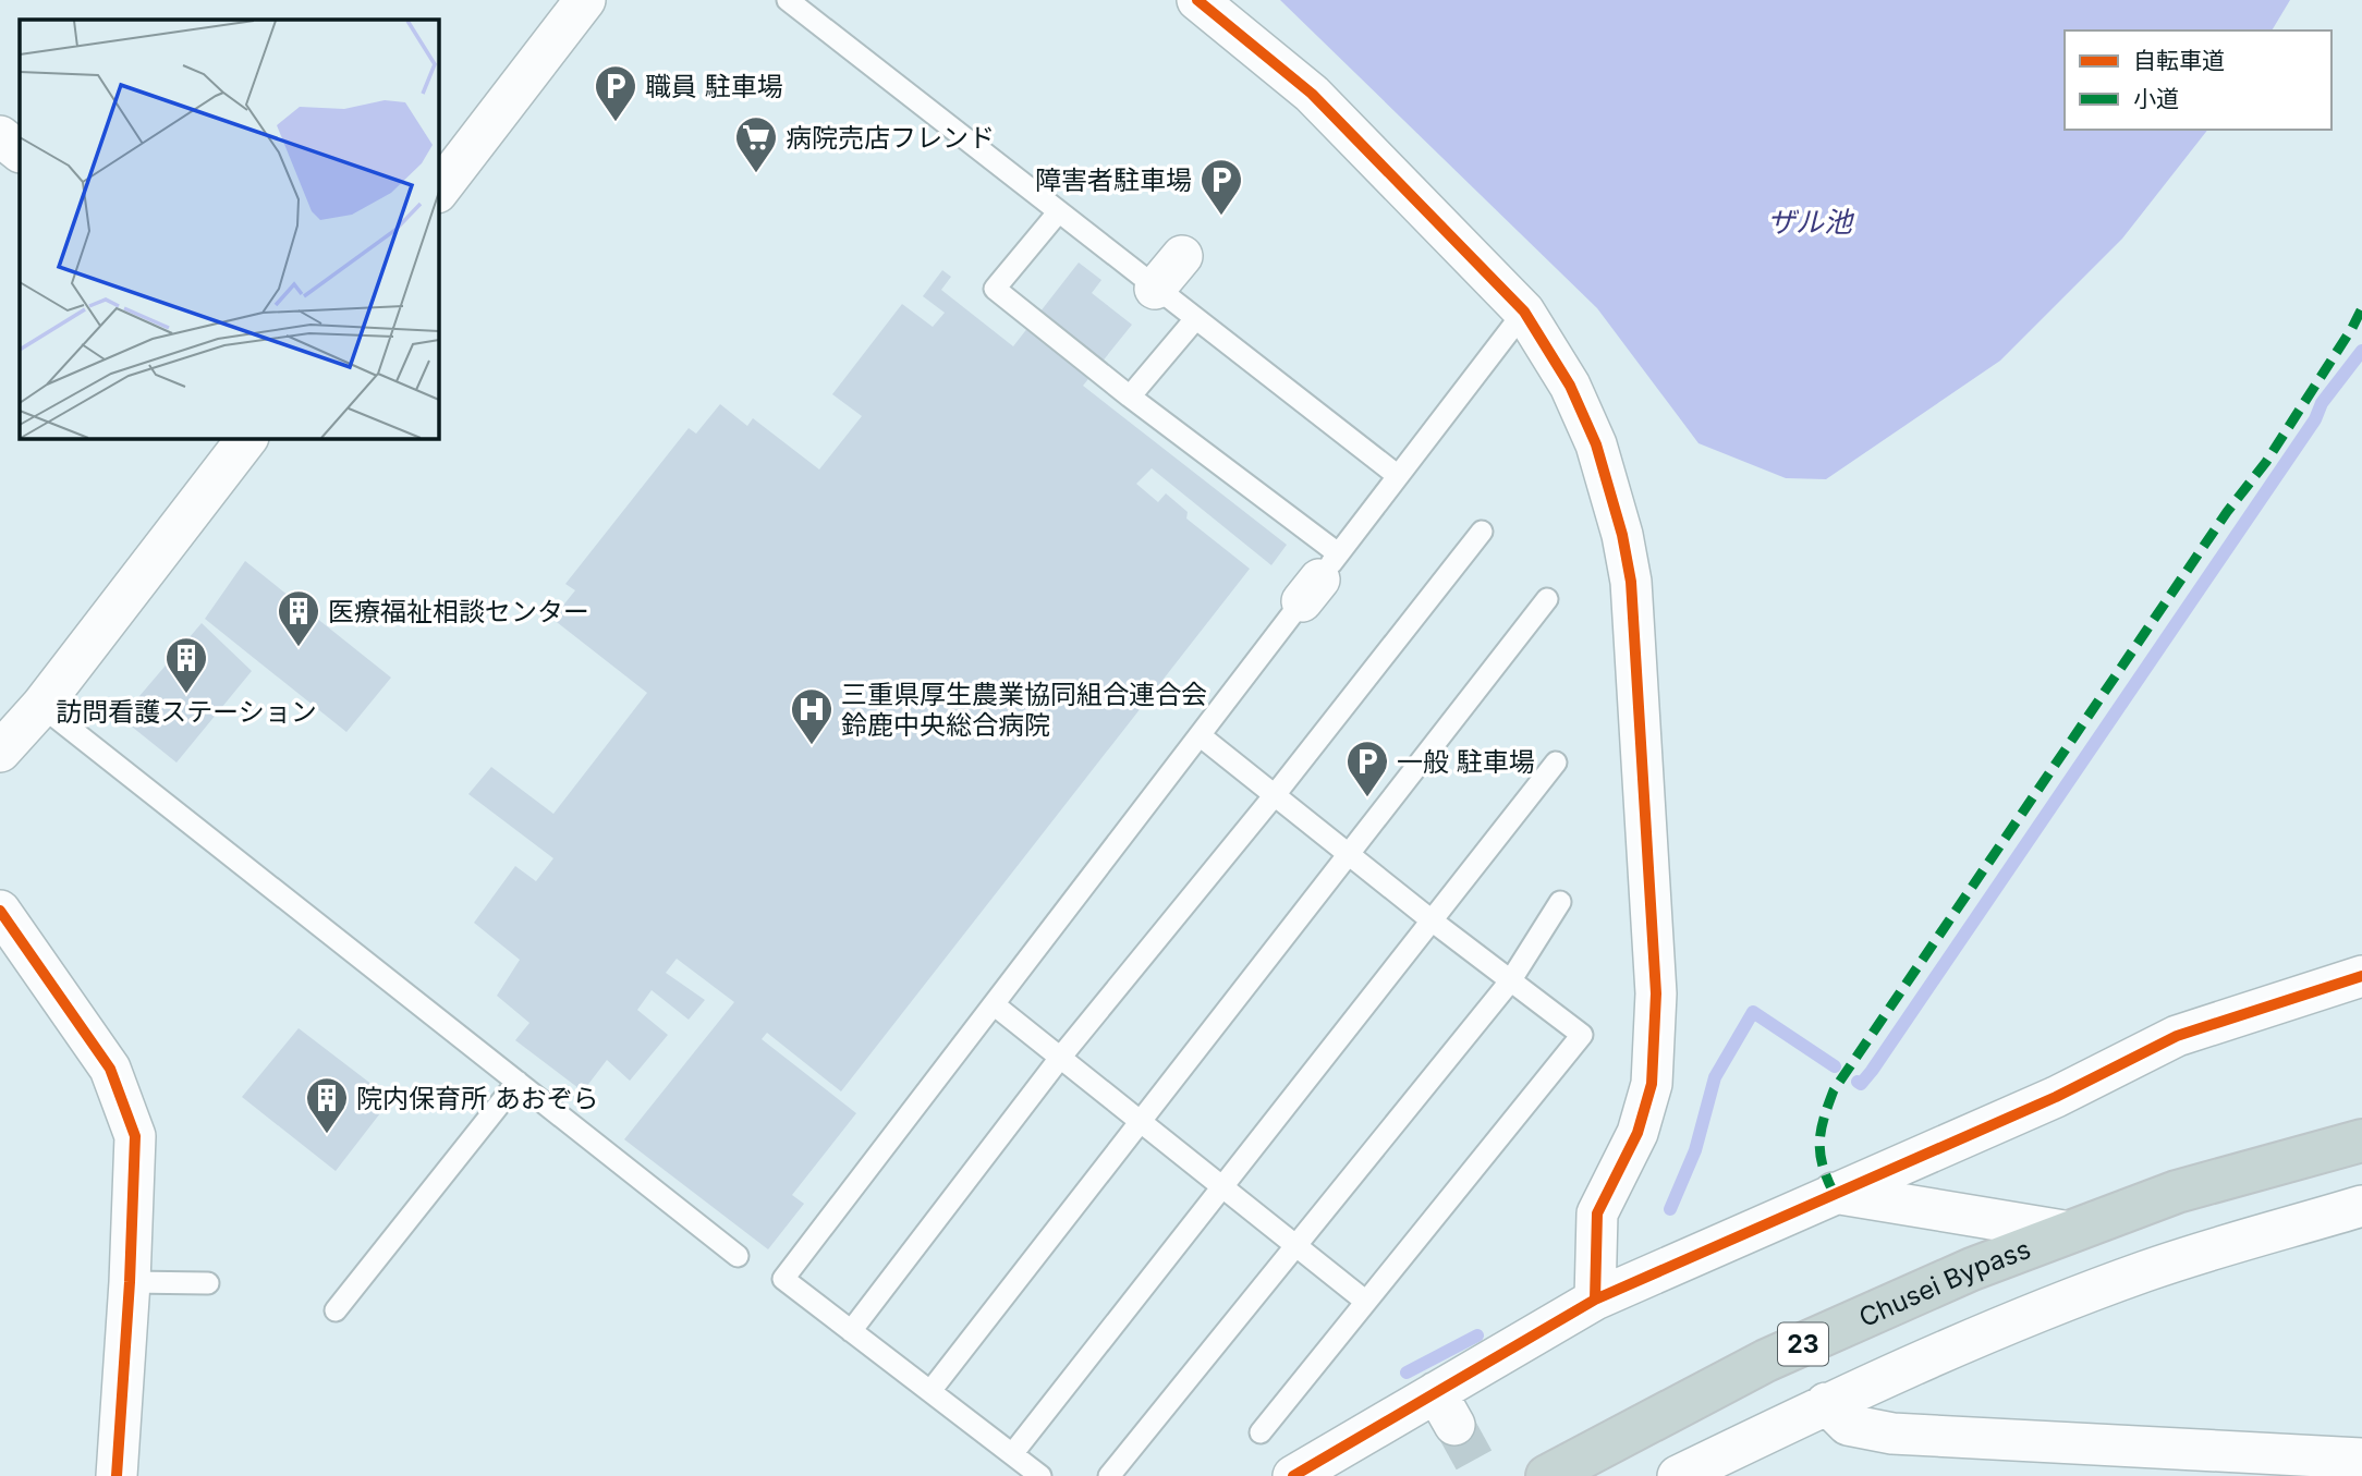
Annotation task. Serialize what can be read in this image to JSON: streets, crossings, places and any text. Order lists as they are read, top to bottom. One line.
{"streets":{"highway":["Chusei Bypass","23"]},"water":["ザル池"],"places":{"parking":["職員 駐車場","障害者駐車場","一般 駐車場"],"supermarket":["病院売店フレンド"],"building":["医療福祉相談センター","訪問看護ステーション","院内保育所 あおぞら"],"hospital":["三重県厚生農業協同組合連合会 鈴鹿中央総合病院"]},"legend":["自転車道","小道"]}
